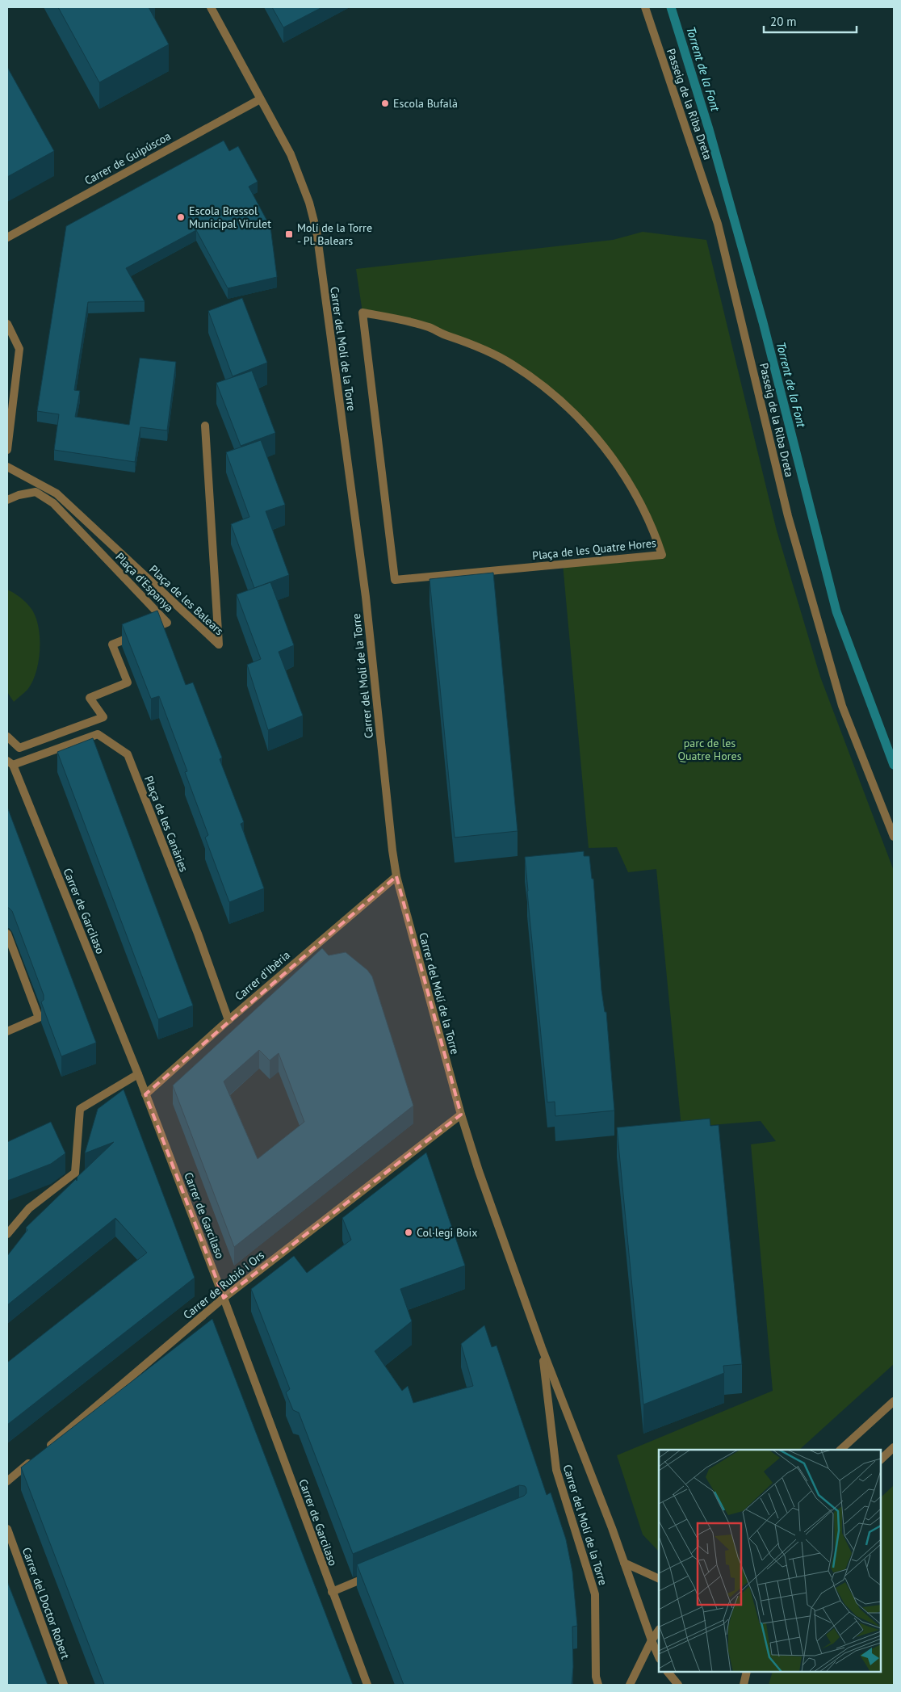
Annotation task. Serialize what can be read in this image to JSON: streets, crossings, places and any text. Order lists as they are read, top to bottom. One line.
{"streets":{"street":["Passeig de la Riba Dreta","Carrer de Guipúscoa","Carrer del Molí de la Torre","Plaça de les Quatre Hores","Plaça d'Espanya","Plaça de les Balears","Plaça de les Canàries","Carrer de Garcilaso","Carrer d'Ibèria","Carrer de Rubió i Ors","Carrer del Doctor Robert"]},"crossings":[["Carrer de Guipúscoa","Carrer del Molí de la Torre"],["Carrer del Molí de la Torre","Carrer d'Ibèria"],["Carrer del Molí de la Torre","Carrer de Rubió i Ors"],["Plaça de les Canàries","Carrer de Garcilaso"],["Plaça de les Canàries","Carrer d'Ibèria"],["Carrer de Garcilaso","Carrer d'Ibèria"],["Carrer de Garcilaso","Carrer de Rubió i Ors"]],"water":["Torrent de la Font"],"parks":["parc de les Quatre Hores"],"places":{"other":["Escola Bufalà","Escola Bressol Municipal Virulet","Col·legi Boix"],"transit":["Molí de la Torre - Pl. Balears"]},"scale_bar":"20 m"}
